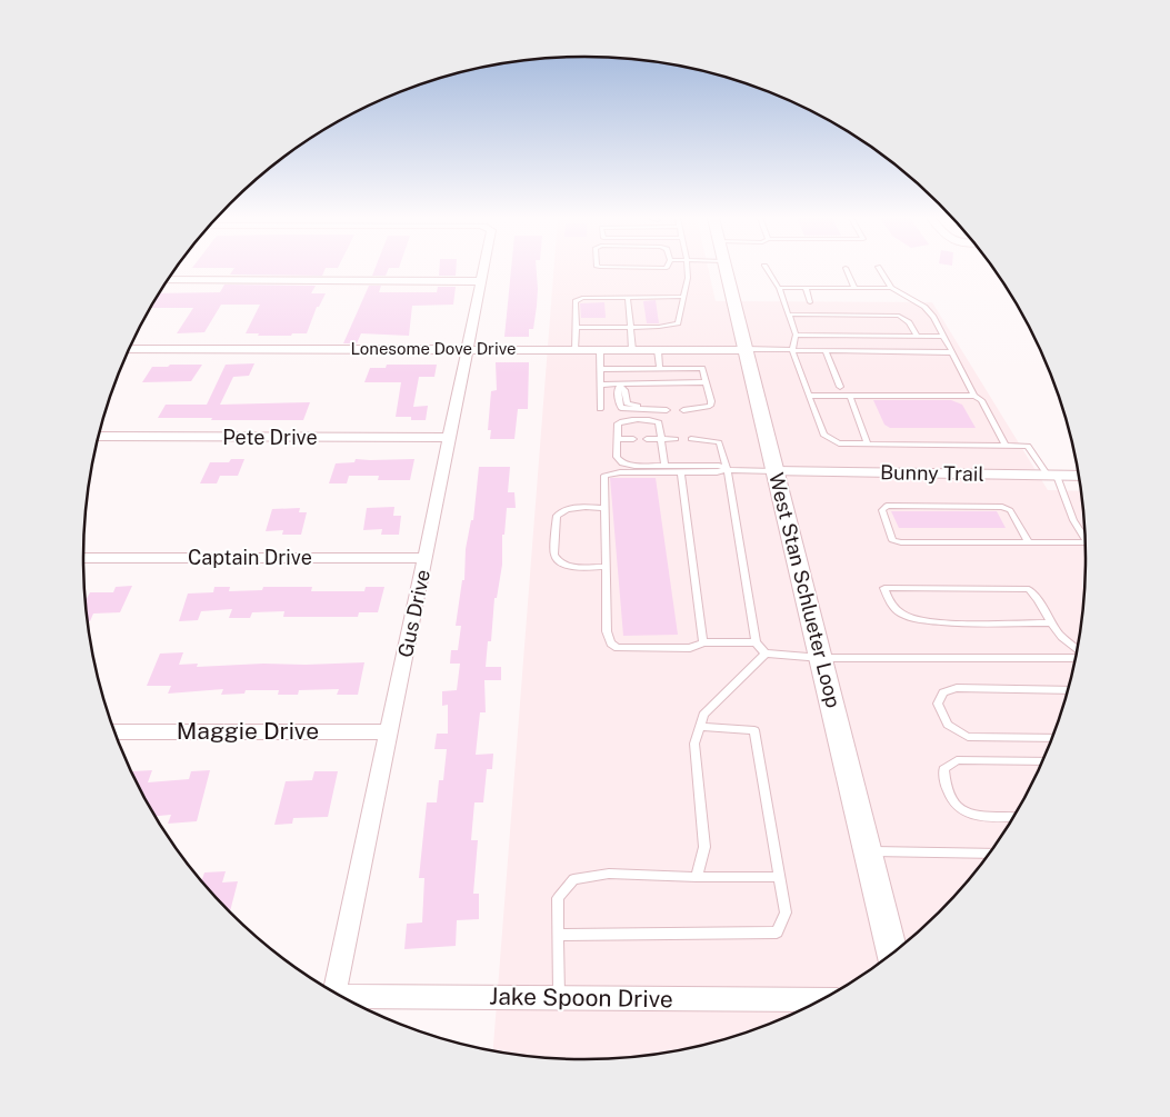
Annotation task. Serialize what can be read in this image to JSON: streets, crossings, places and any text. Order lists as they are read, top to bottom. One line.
{"streets":{"main road":["West Stan Schlueter Loop"],"street":["Lonesome Dove Drive","Pete Drive","Bunny Trail","Captain Drive","Gus Drive","Maggie Drive","Jake Spoon Drive"]},"crossings":[["Lonesome Dove Drive","West Stan Schlueter Loop"],["Lonesome Dove Drive","Gus Drive"],["Pete Drive","Gus Drive"],["Bunny Trail","West Stan Schlueter Loop"],["Captain Drive","Gus Drive"],["Gus Drive","Maggie Drive"]]}
